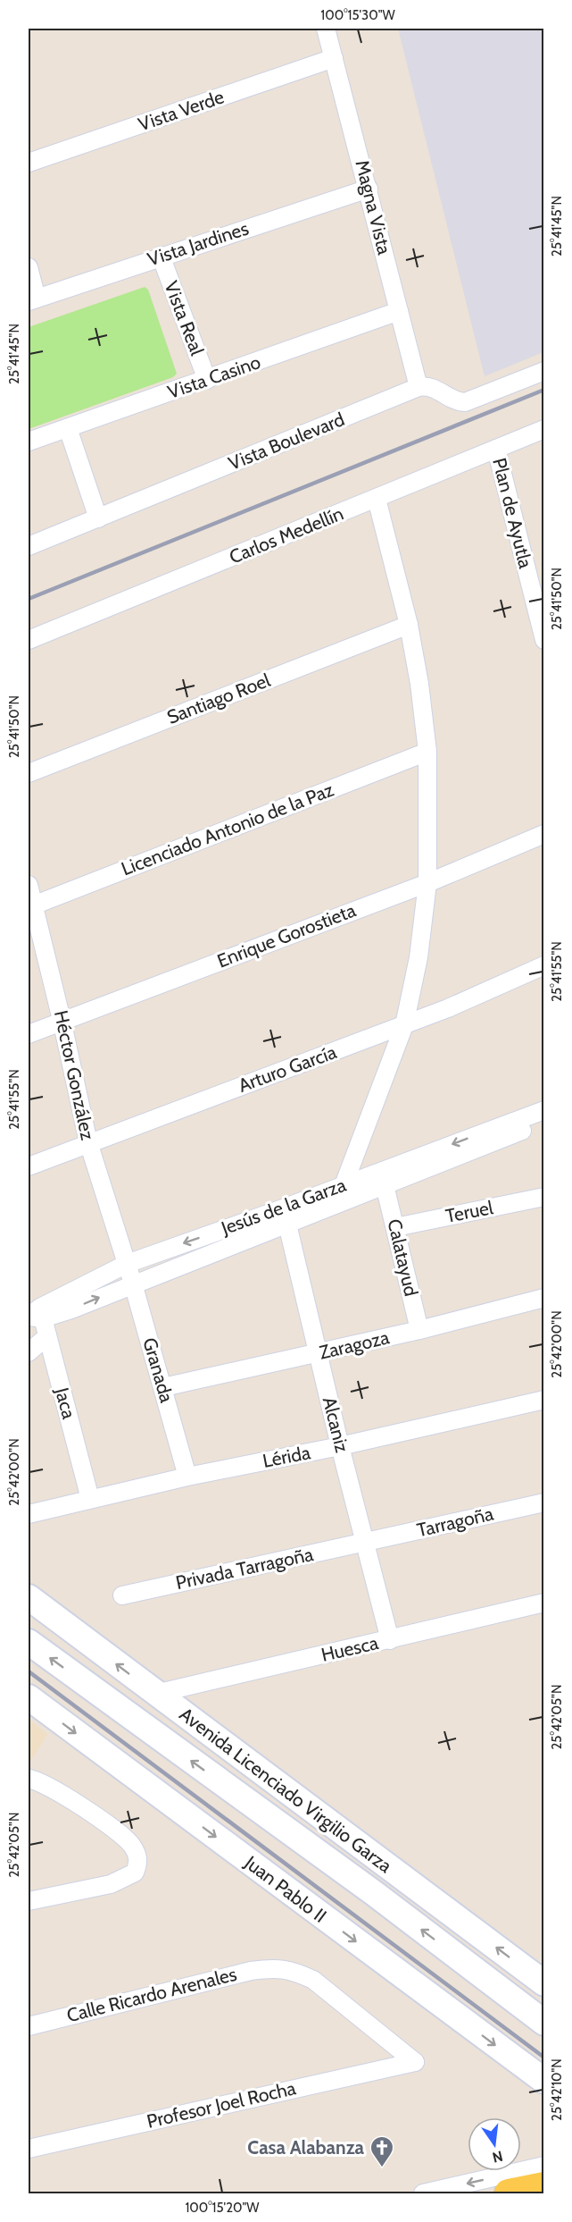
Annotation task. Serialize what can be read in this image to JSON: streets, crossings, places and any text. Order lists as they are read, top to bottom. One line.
{"streets":{"main road":["Avenida Licenciado Virgilio Garza","Juan Pablo II"],"street":["Vista Verde","Magna Vista","Vista Jardines","Vista Real","Vista Casino","Vista Boulevard","Plan de Ayutla","Carlos Medellín","Santiago Roel","Licenciado Antonio de la Paz","Enrique Gorostieta","Arturo García","Héctor González","Jesús de la Garza","Teruel","Calatayud","Zaragoza","Granada","Jaca","Alcaniz","Lérida","Tarragoña","Privada Tarragoña","Huesca","Calle Ricardo Arenales","Profesor Joel Rocha"]},"crossings":[["Vista Verde","Magna Vista"],["Magna Vista","Vista Jardines"],["Magna Vista","Vista Casino"],["Magna Vista","Vista Boulevard"],["Vista Jardines","Vista Real"],["Vista Real","Vista Casino"],["Plan de Ayutla","Carlos Medellín"],["Licenciado Antonio de la Paz","Héctor González"],["Enrique Gorostieta","Héctor González"],["Arturo García","Héctor González"],["Héctor González","Jesús de la Garza"],["Héctor González","Granada"],["Jesús de la Garza","Calatayud"],["Jesús de la Garza","Granada"],["Jesús de la Garza","Jaca"],["Jesús de la Garza","Alcaniz"],["Teruel","Calatayud"],["Calatayud","Zaragoza"],["Zaragoza","Granada"],["Zaragoza","Alcaniz"],["Granada","Lérida"],["Jaca","Lérida"],["Alcaniz","Lérida"],["Alcaniz","Tarragoña"],["Alcaniz","Privada Tarragoña"],["Alcaniz","Huesca"],["Tarragoña","Privada Tarragoña"],["Huesca","Avenida Licenciado Virgilio Garza"],["Calle Ricardo Arenales","Profesor Joel Rocha"]],"places":{"church":["Casa Alabanza"]},"north":"bottom","coordinates":["100°15'30\"W","25°41'45\"N","25°41'50\"N","25°41'55\"N","25°42'00\"N","25°42'05\"N","25°42'10\"N","100°15'20\"W"]}
